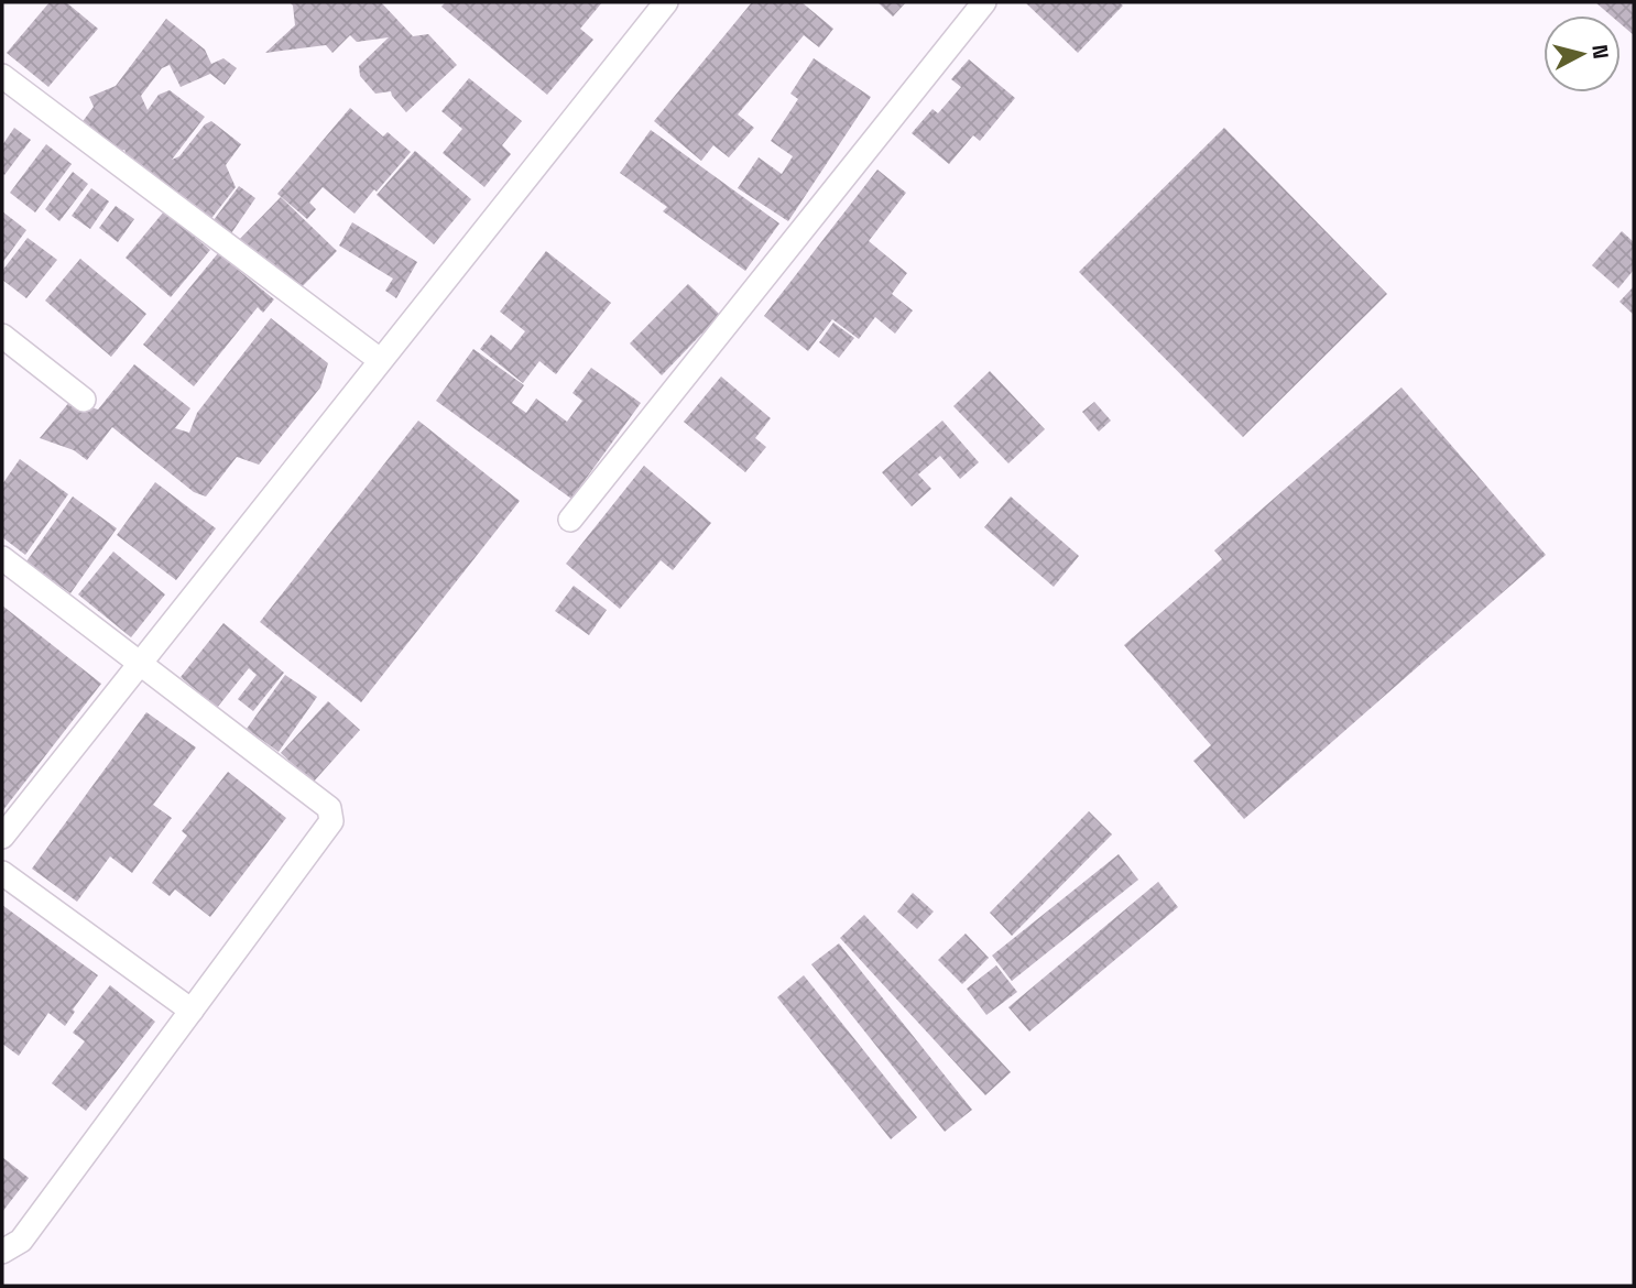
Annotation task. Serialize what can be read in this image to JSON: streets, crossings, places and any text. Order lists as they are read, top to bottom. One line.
{"north":"right"}
